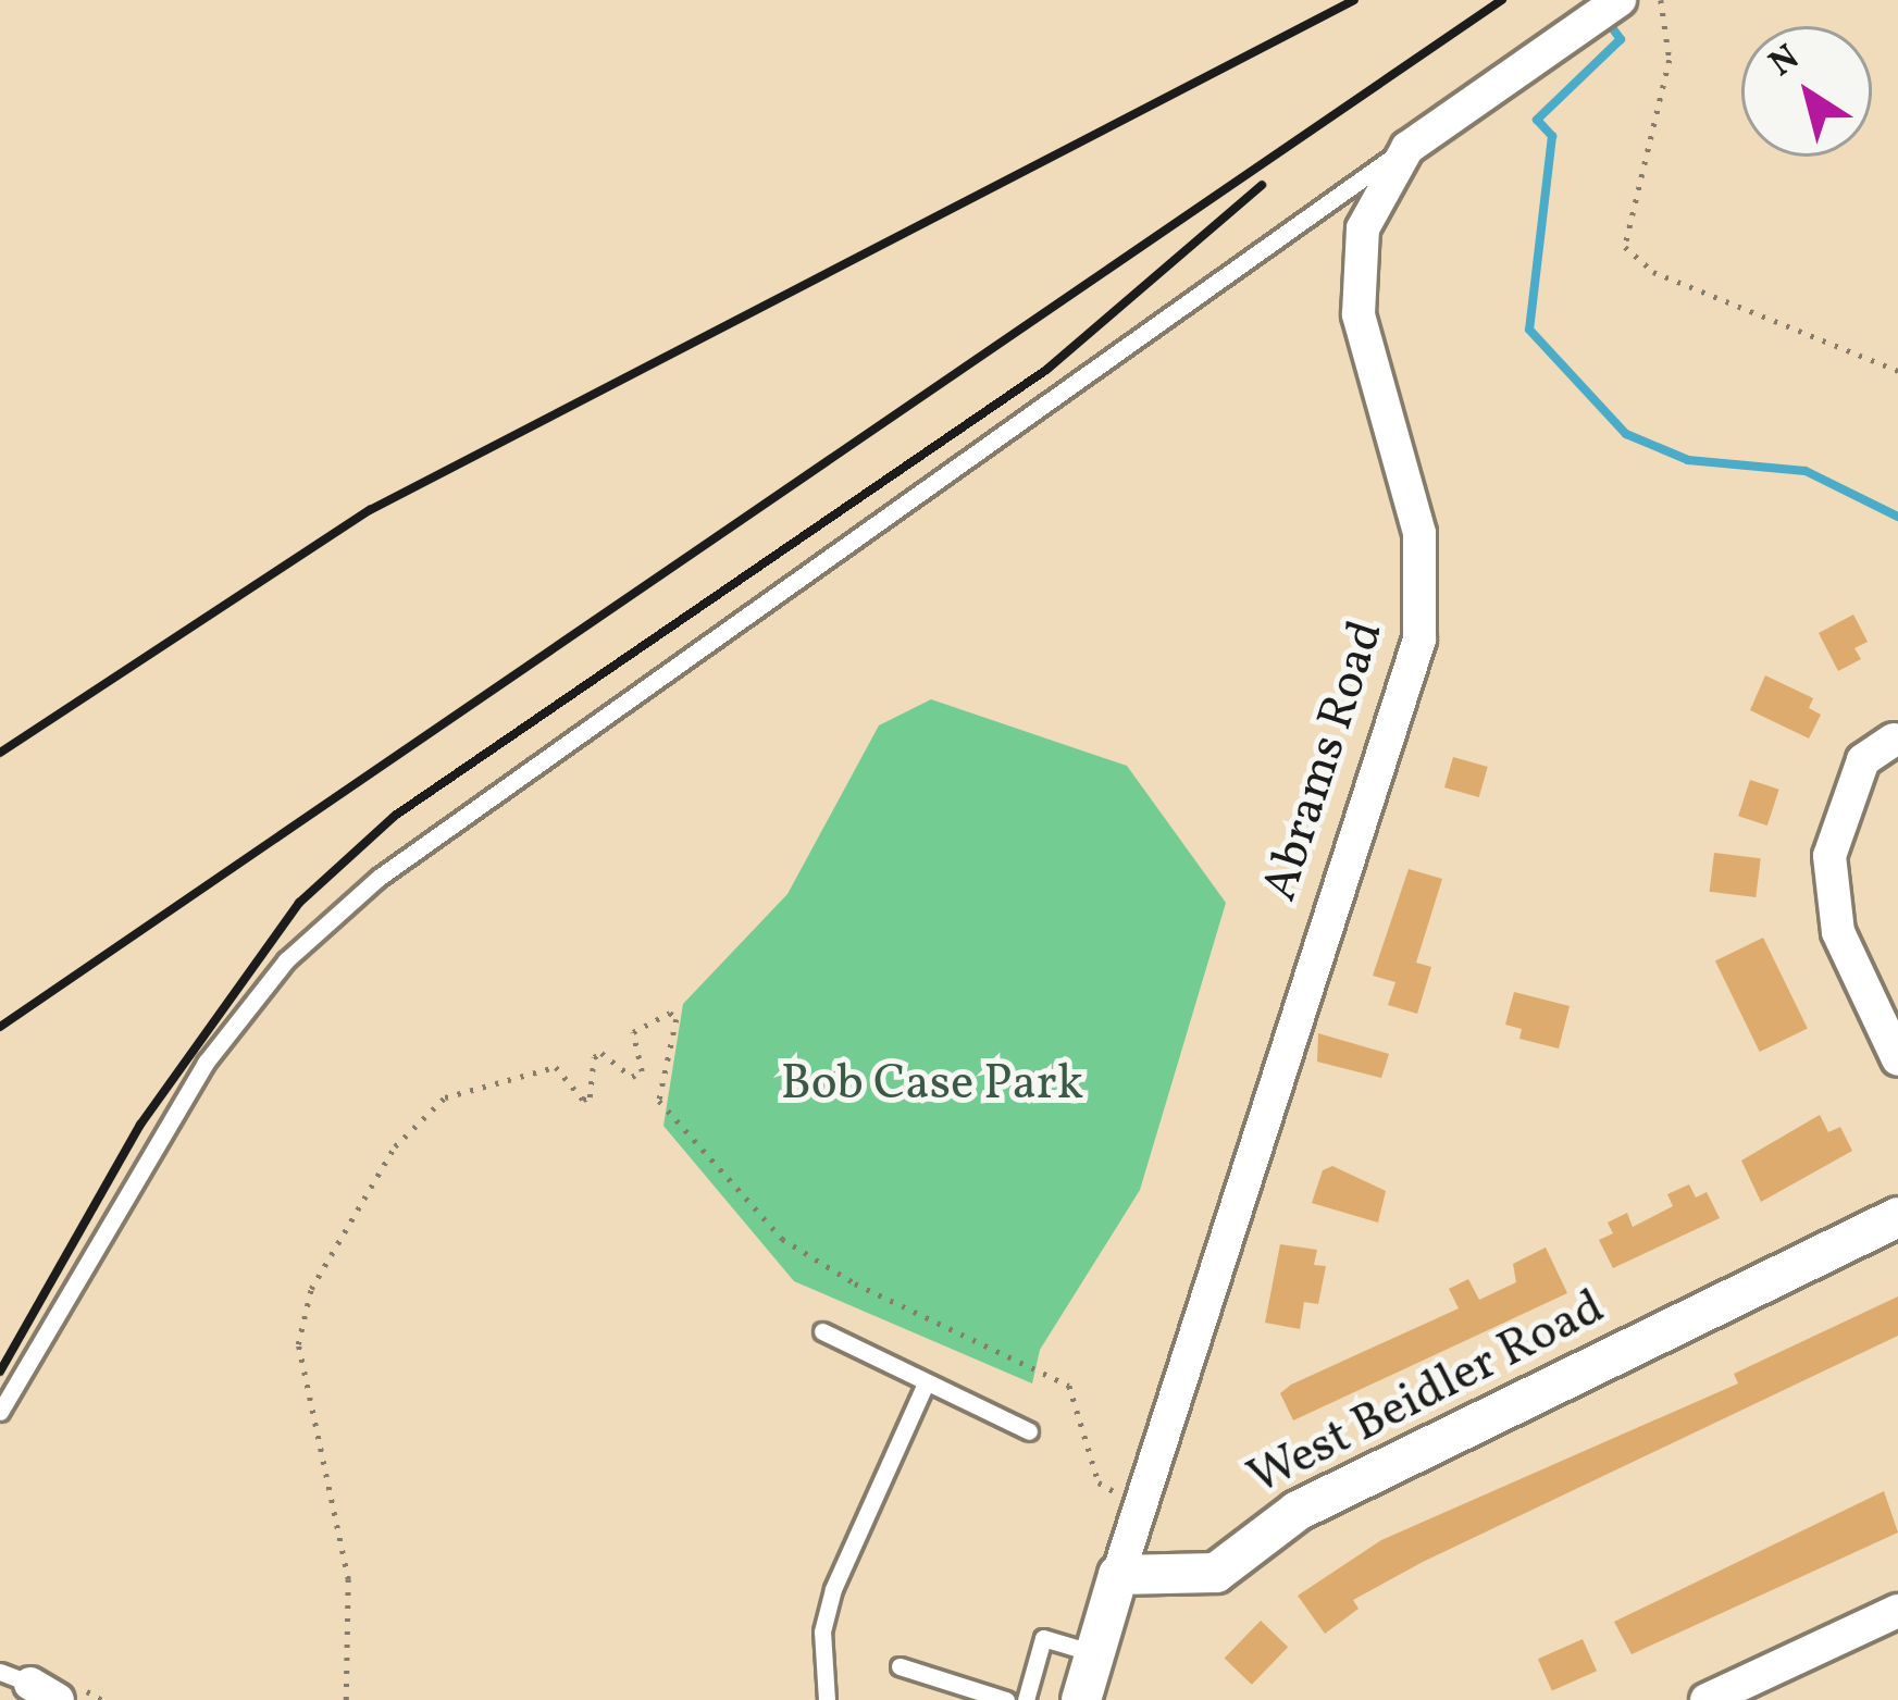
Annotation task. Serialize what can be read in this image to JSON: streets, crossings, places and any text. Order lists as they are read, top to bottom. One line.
{"streets":{"street":["Abrams Road","West Beidler Road"]},"crossings":[["Abrams Road","West Beidler Road"]],"parks":["Bob Case Park"],"north":"top left"}
